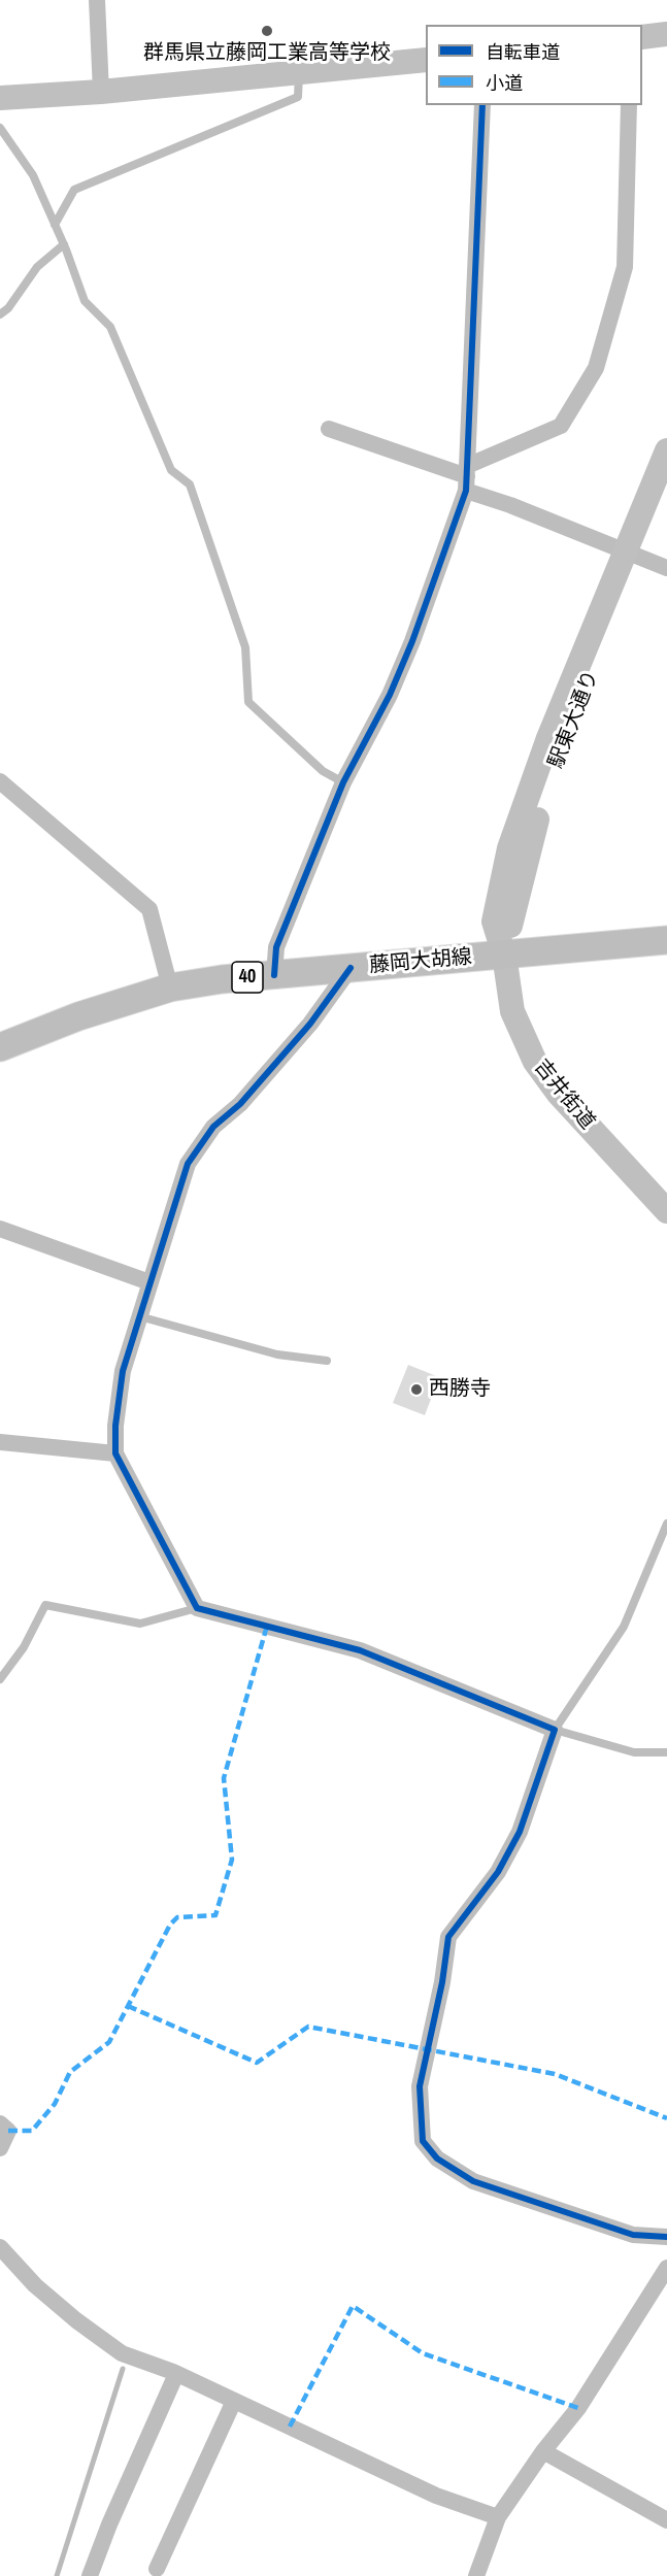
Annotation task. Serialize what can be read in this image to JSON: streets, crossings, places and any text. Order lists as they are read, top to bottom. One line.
{"streets":{"main road":["藤岡大胡線","40"],"street":["吉井街道"]},"crossings":[["藤岡大胡線","吉井街道"]],"places":["群馬県立藤岡工業高等学校","西勝寺"],"legend":["自転車道","小道"]}
